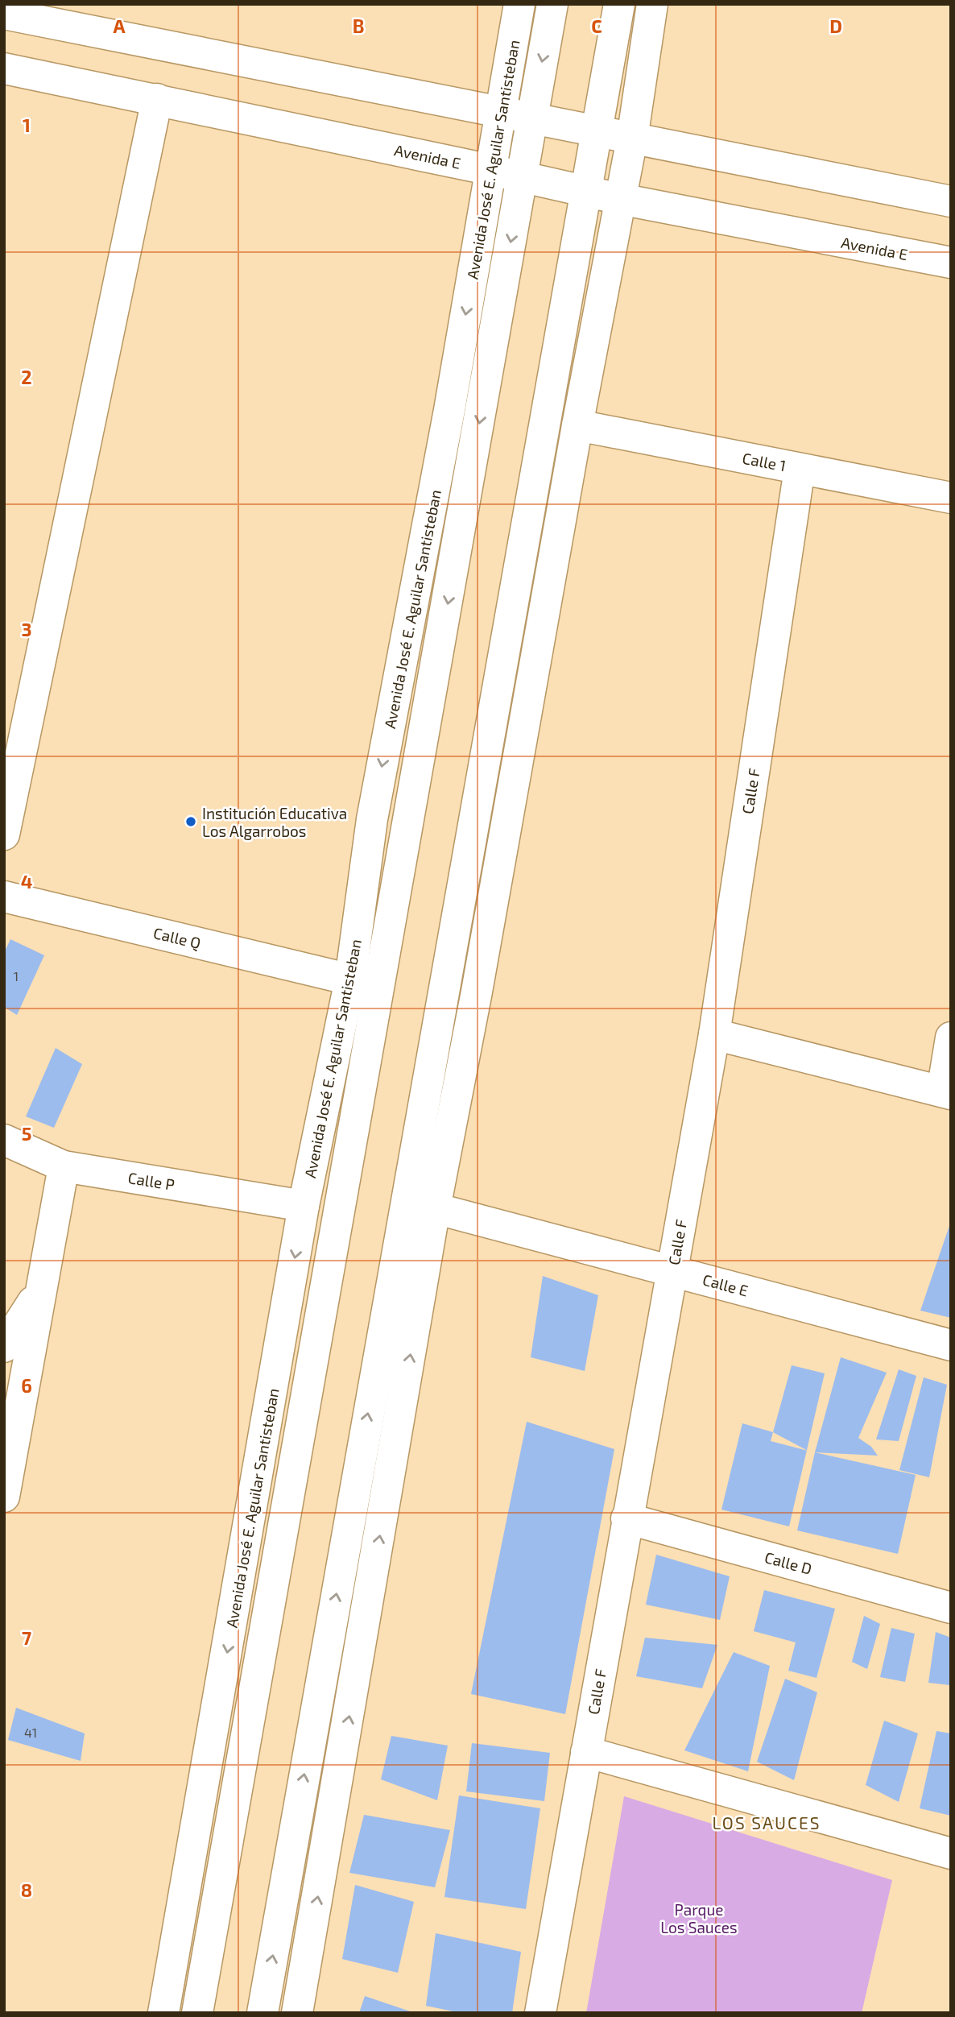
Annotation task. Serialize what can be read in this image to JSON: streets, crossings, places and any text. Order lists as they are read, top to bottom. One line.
{"streets":{"street":["Avenida E","Avenida José E. Aguilar Santisteban","Calle 1","Calle F","Calle Q","Calle P","Calle E","Calle D"]},"crossings":[["Avenida E","Avenida José E. Aguilar Santisteban"],["Avenida José E. Aguilar Santisteban","Calle Q"],["Avenida José E. Aguilar Santisteban","Calle P"],["Calle 1","Calle F"],["Calle F","Calle E"],["Calle F","Calle D"]],"districts":["LOS SAUCES"],"parks":["Parque Los Sauces"],"places":["Institución Educativa Los Algarrobos"],"house_numbers":["1","41"],"grid":{"columns":["A","B","C","D"],"rows":["1","2","3","4","5","6","7","8"]}}
